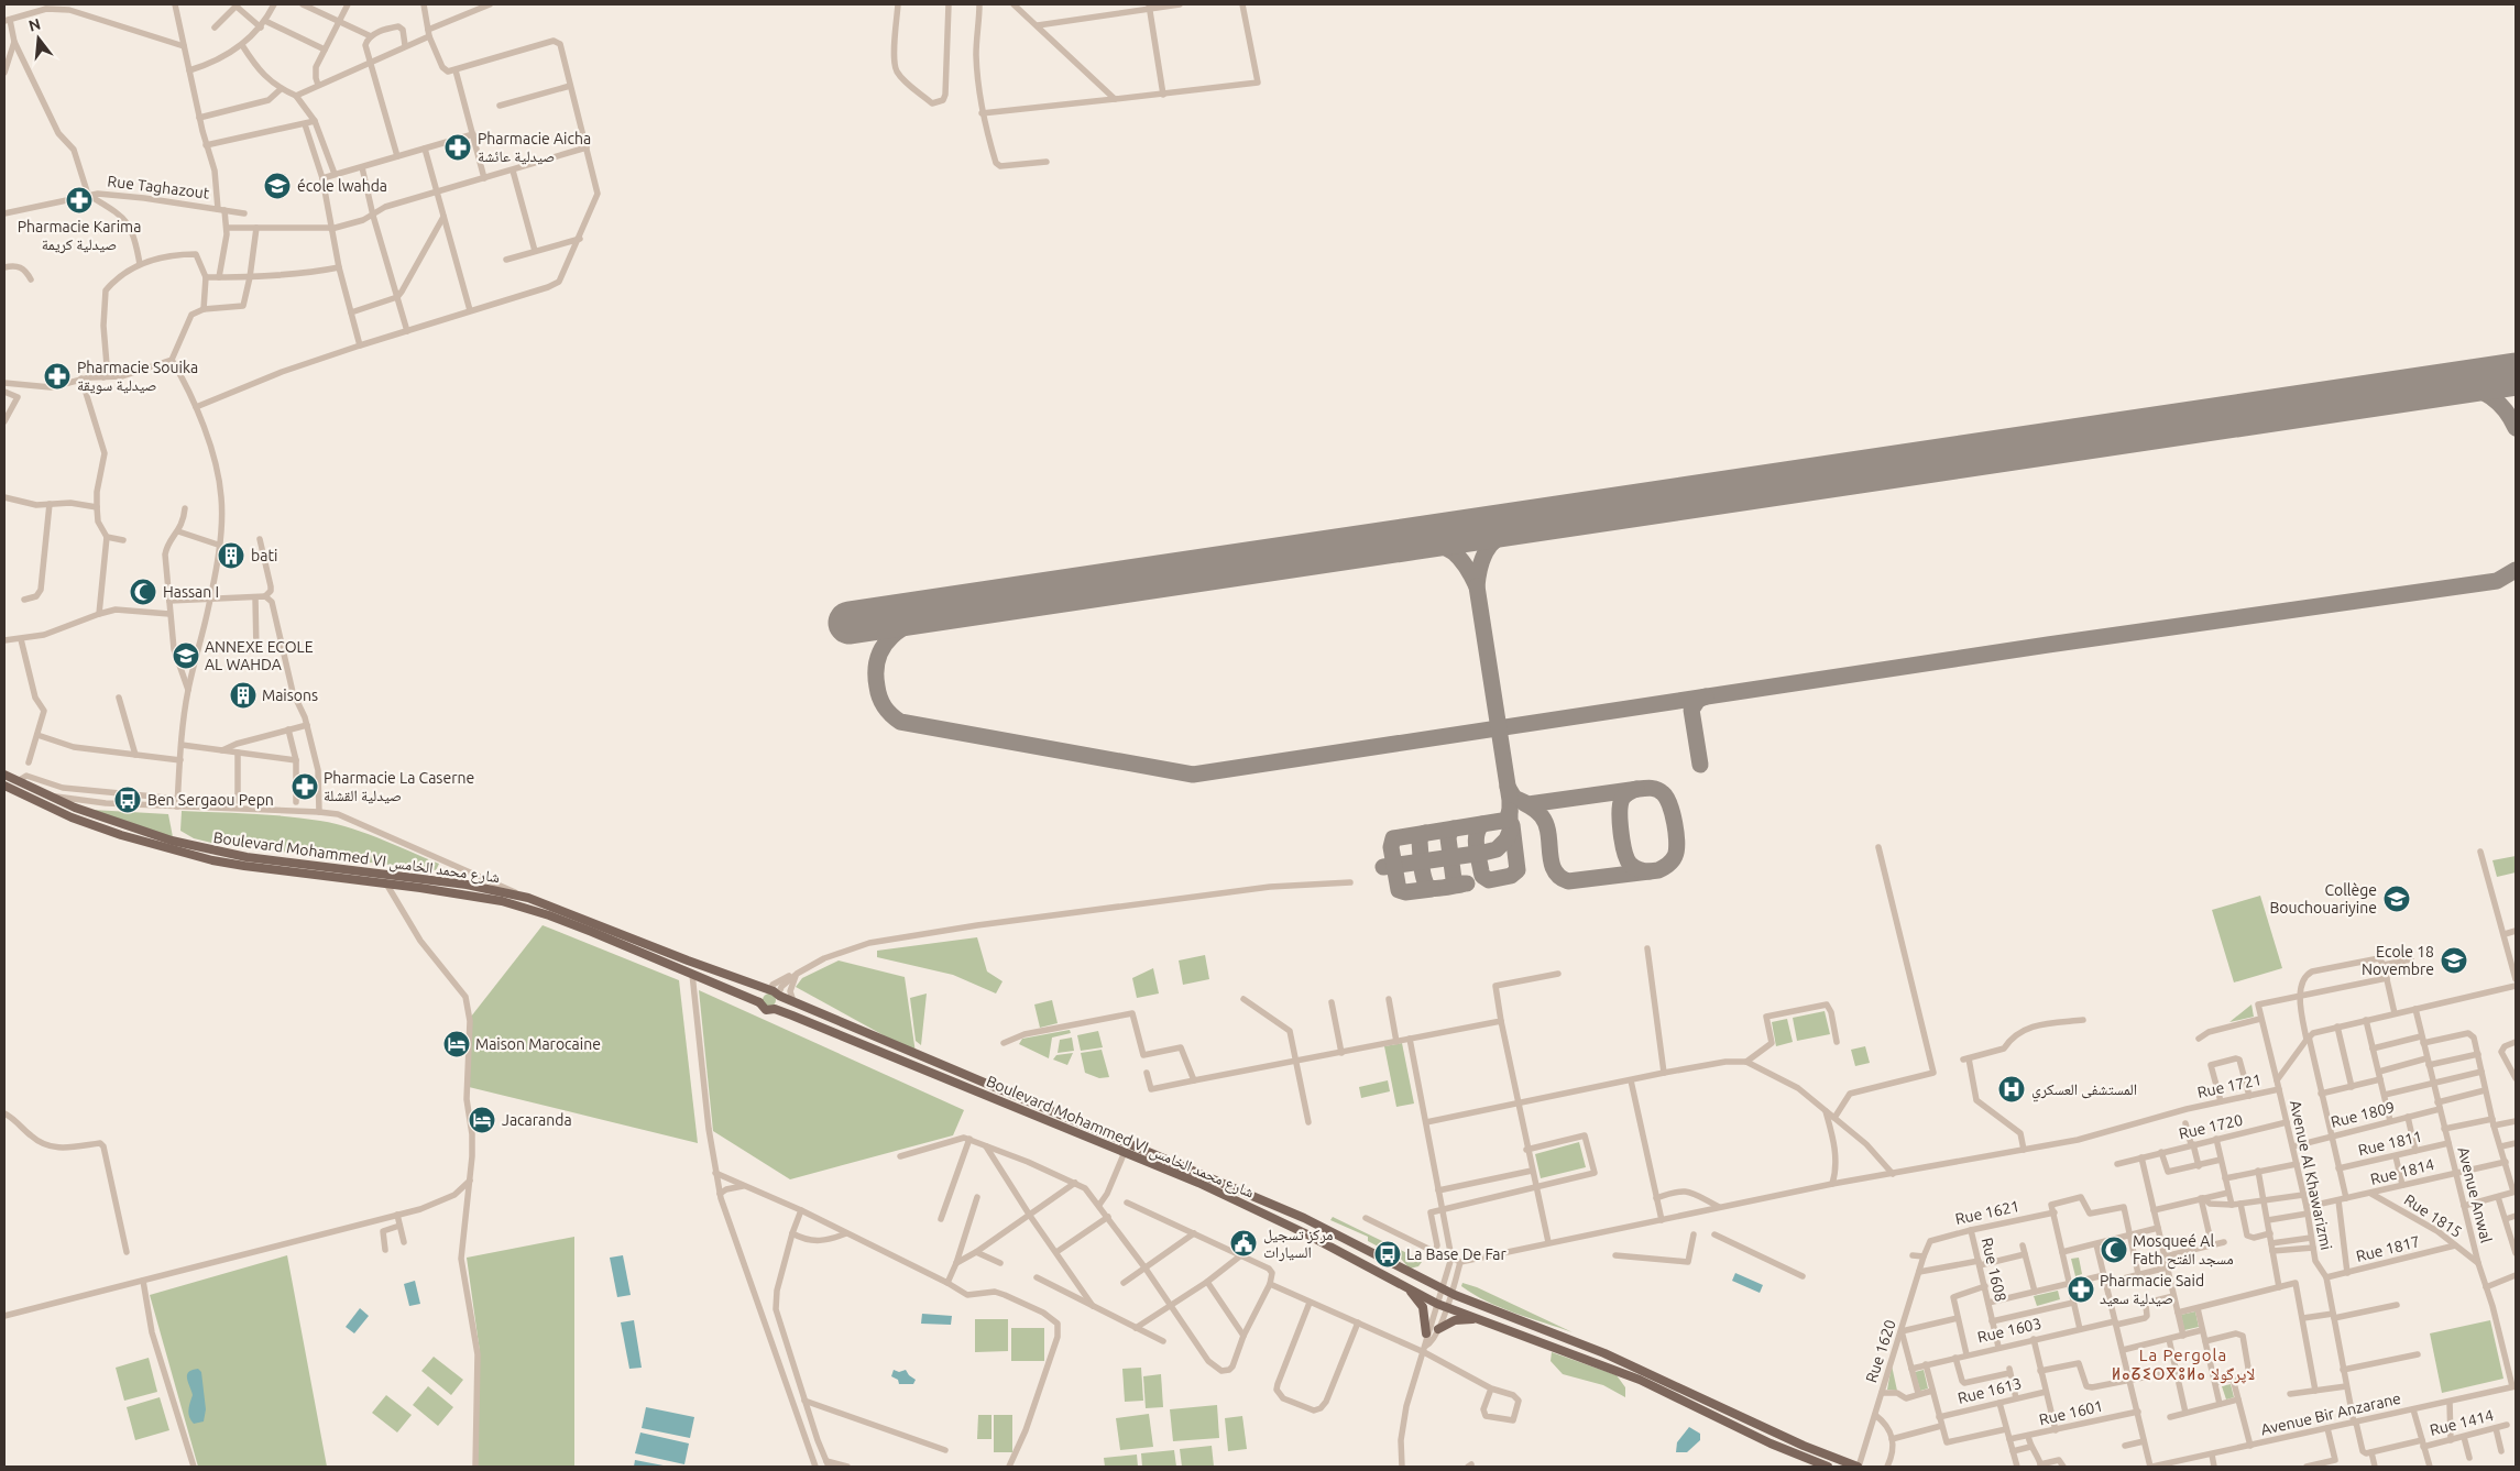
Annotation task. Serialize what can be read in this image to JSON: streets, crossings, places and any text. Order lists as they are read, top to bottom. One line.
{"streets":{"main road":["Boulevard Mohammed VI شارع محمد الخامس"],"street":["Rue Taghazout","Rue 1721","Rue 1809","Rue 1720","Rue 1811","Rue 1814","Avenue Al Khawarizmi","Avenue Anwal","Rue 1621","Rue 1815","Rue 1817","Rue 1608","Rue 1603","Rue 1620","Rue 1613","Rue 1601","Avenue Bir Anzarane","Rue 1414"]},"crossings":[["Boulevard Mohammed VI شارع محمد الخامس","Rue 1620"],["Rue 1721","Avenue Al Khawarizmi"],["Rue 1809","Avenue Al Khawarizmi"],["Rue 1809","Avenue Anwal"],["Rue 1720","Avenue Al Khawarizmi"],["Rue 1811","Avenue Anwal"],["Rue 1814","Avenue Al Khawarizmi"],["Rue 1814","Avenue Anwal"],["Rue 1814","Rue 1815"],["Avenue Al Khawarizmi","Rue 1817"],["Avenue Al Khawarizmi","Avenue Bir Anzarane"],["Avenue Al Khawarizmi","Rue 1414"],["Avenue Anwal","Rue 1815"],["Avenue Anwal","Avenue Bir Anzarane"],["Rue 1621","Rue 1608"],["Rue 1621","Rue 1620"],["Rue 1815","Rue 1817"],["Rue 1608","Rue 1603"]],"districts":["La Pergola ⵍⴰⵒⵉⵔⴳⵓⵍⴰ لاپرگولا"],"places":{"pharmacy":["Pharmacie Aicha صيدلية عائشة","Pharmacie Karima صيدلية كريمة","Pharmacie Souika صيدلية سويقة","Pharmacie La Caserne صيدلية القشلة","Pharmacie Said صيدلية سعيد"],"school or university":["école lwahda","ANNEXE ECOLE AL WAHDA","Collège Bouchouariyine","Ecole 18 Novembre"],"building":["bati","Maisons"],"mosque":["Hassan I","Mosqueé Al Fath مسجد الفتح"],"bus stop":["Ben Sergaou Pepn","La Base De Far"],"hotel":["Maison Marocaine","Jacaranda"],"hospital":["المستشفى العسكري"],"public building":["مركز تسجيل السيارات"]},"north":"top"}
